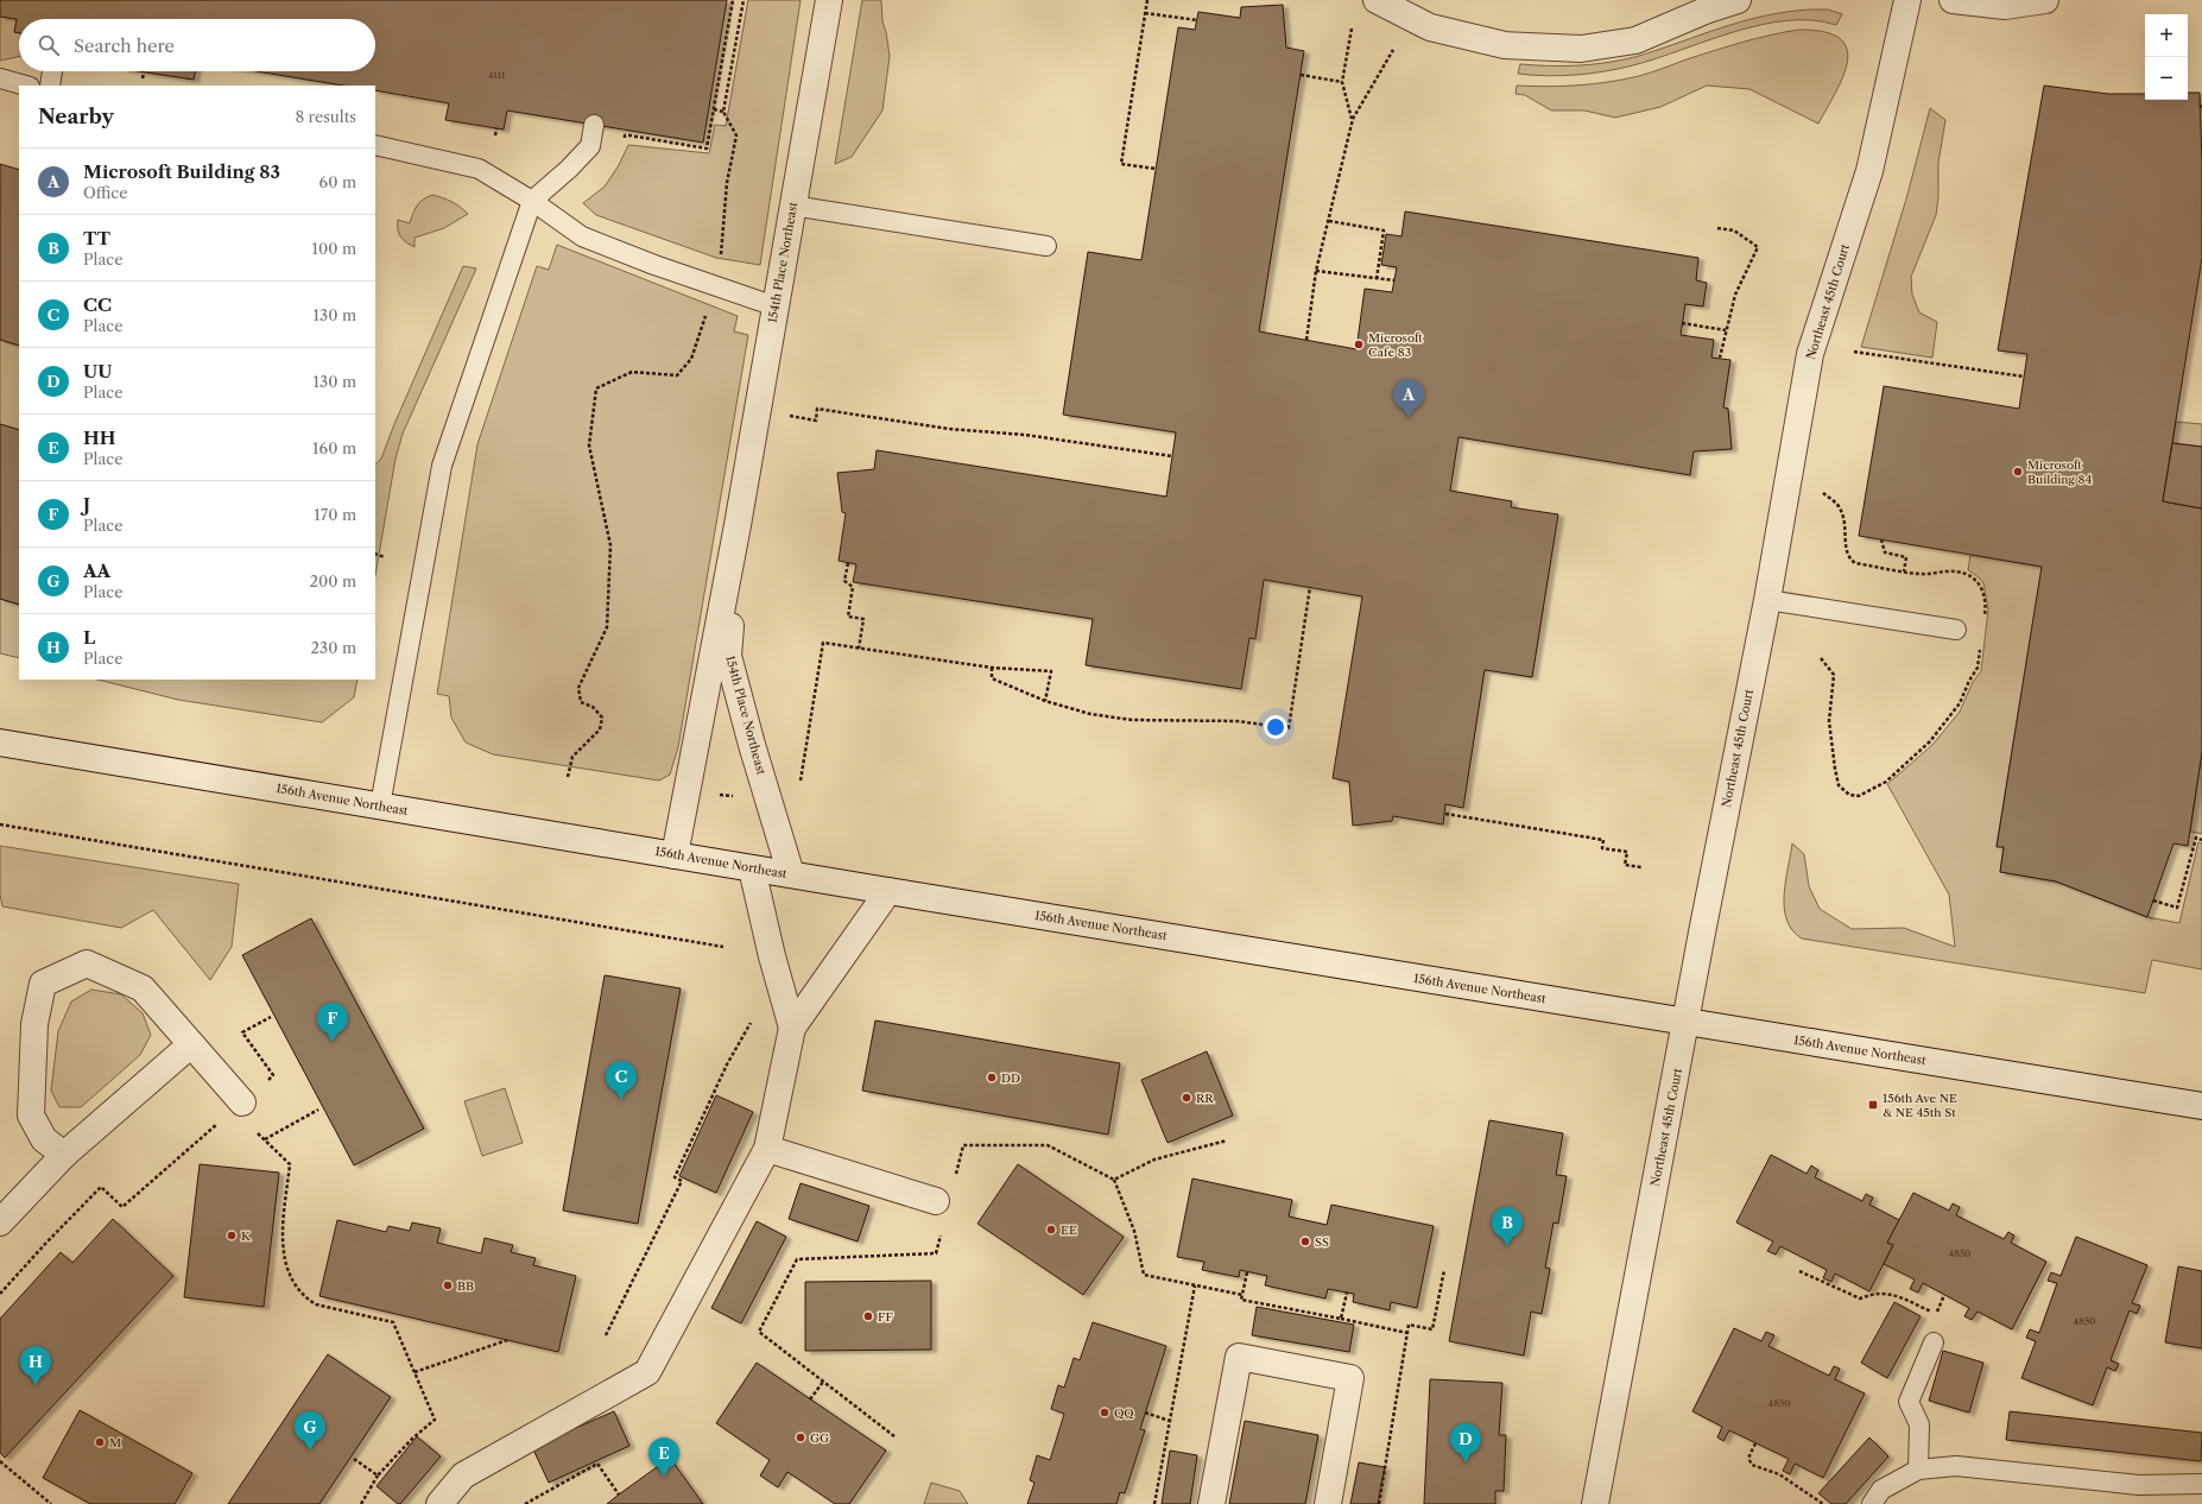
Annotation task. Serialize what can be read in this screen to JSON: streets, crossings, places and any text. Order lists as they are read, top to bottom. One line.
{"streets":{"street":["154th Place Northeast","Northeast 45th Court","156th Avenue Northeast"]},"crossings":[["154th Place Northeast","156th Avenue Northeast"],["Northeast 45th Court","156th Avenue Northeast"]],"places":{"other":["Microsoft Cafe 83","Microsoft Building 84","DD","RR","EE","K","SS","BB","FF","QQ","GG","M"],"transit":["156th Ave NE & NE 45th St"]},"house_numbers":["4111","4850","4850","4850"],"page":{"map_buttons":["+","−"],"search":"Search here","heading":["Nearby","8 results"],"list":[{"mark":"A","name":"Microsoft Building 83","note":"Office","value":"60 m"},{"mark":"B","name":"TT","note":"Place","value":"100 m"},{"mark":"C","name":"CC","note":"Place","value":"130 m"},{"mark":"D","name":"UU","note":"Place","value":"130 m"},{"mark":"E","name":"HH","note":"Place","value":"160 m"},{"mark":"F","name":"J","note":"Place","value":"170 m"},{"mark":"G","name":"AA","note":"Place","value":"200 m"},{"mark":"H","name":"L","note":"Place","value":"230 m"}],"pins":["A","F","C","B","H","G","D","E"]}}
